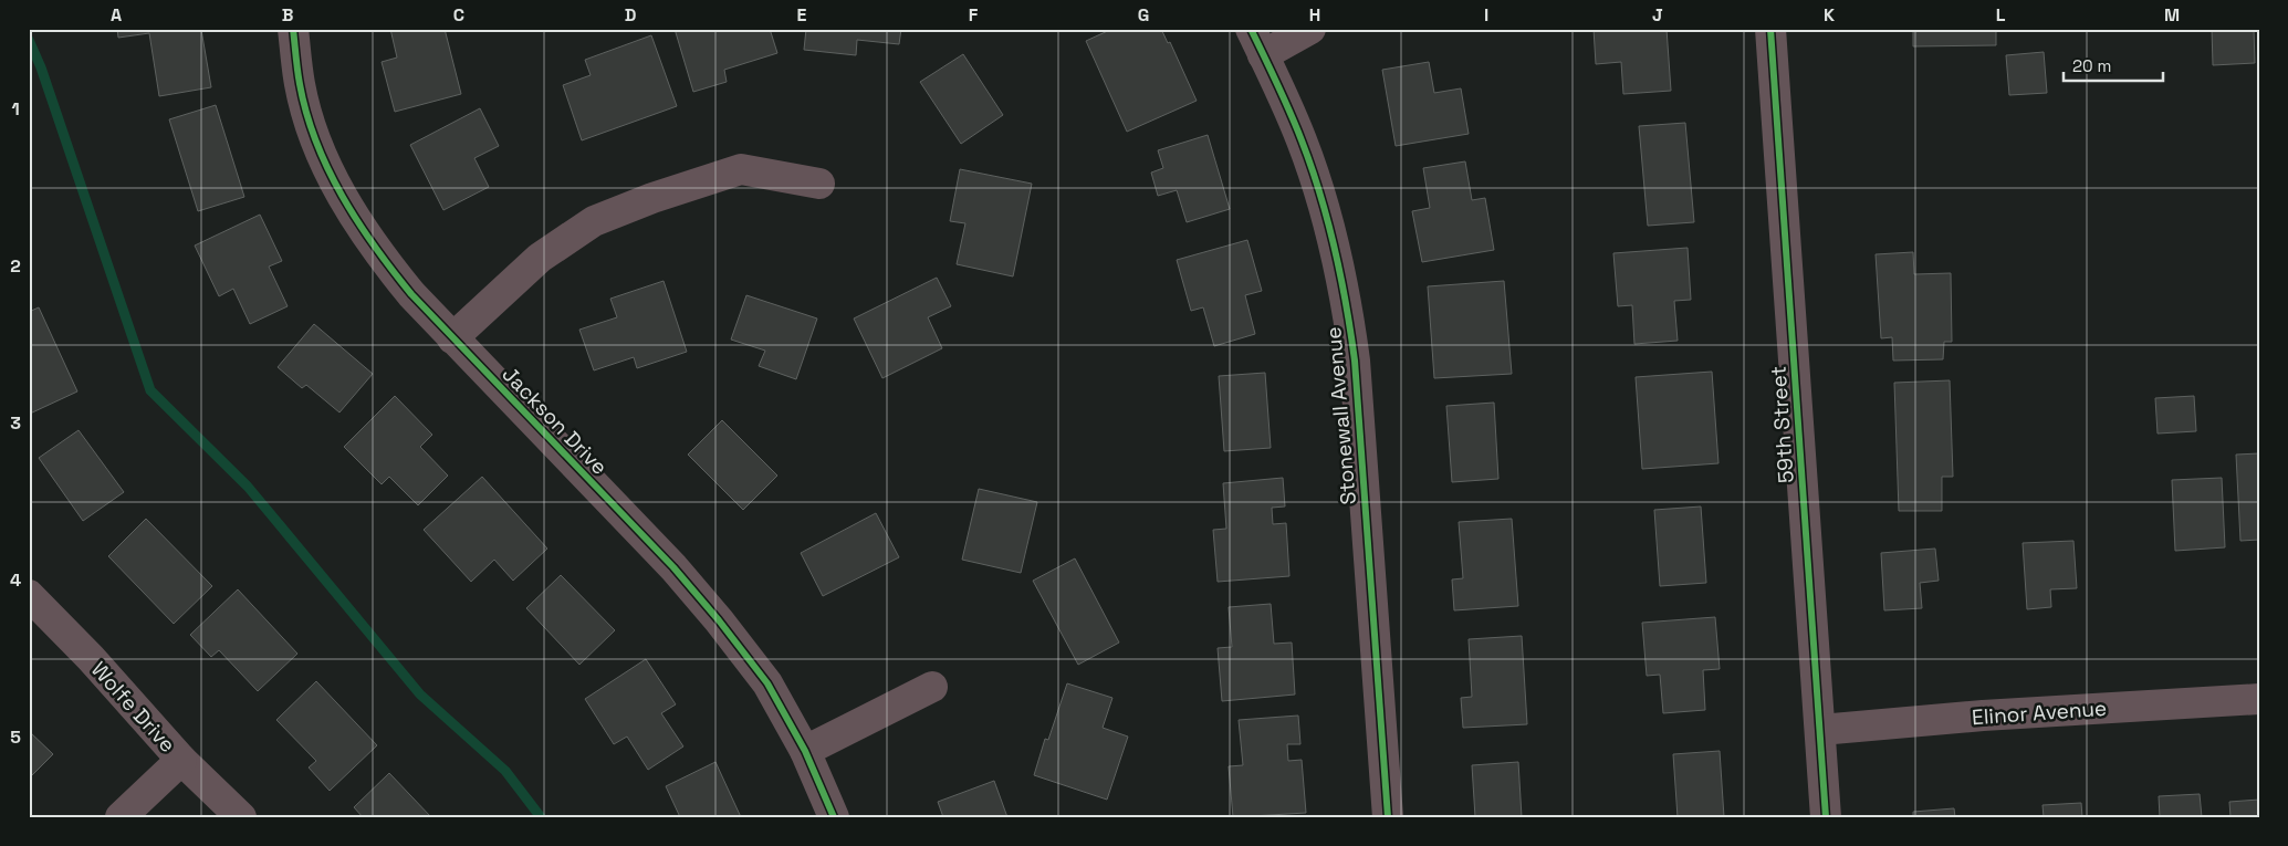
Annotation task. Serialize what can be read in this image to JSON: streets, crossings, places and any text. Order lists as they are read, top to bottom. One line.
{"streets":{"street":["Stonewall Avenue","Jackson Drive","59th Street","Wolfe Drive","Elinor Avenue"]},"crossings":[["59th Street","Elinor Avenue"]],"scale_bar":"20 m","grid":{"columns":["A","B","C","D","E","F","G","H","I","J","K","L","M"],"rows":["1","2","3","4","5"]}}
